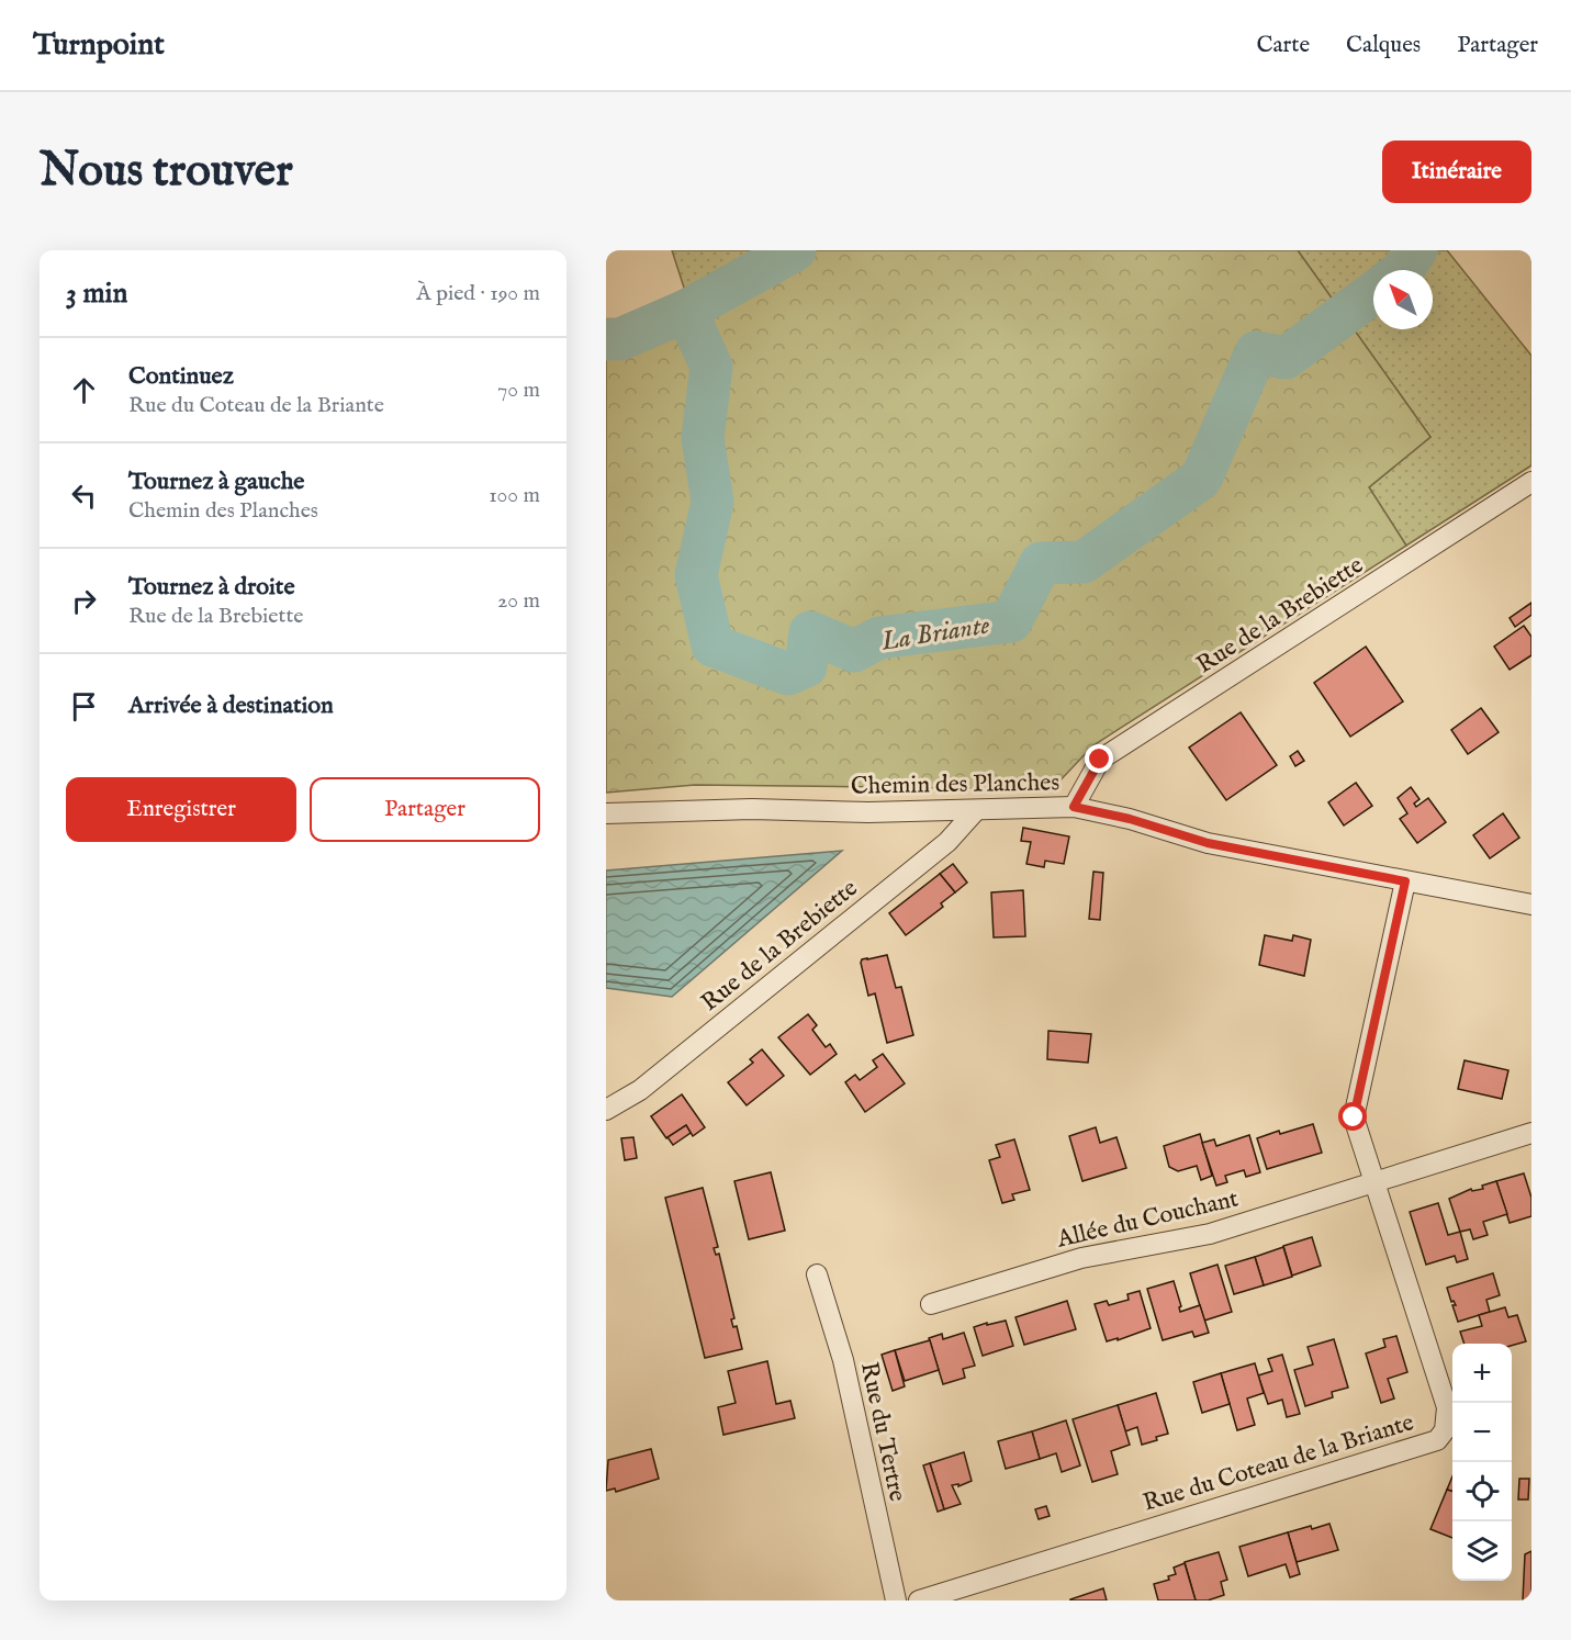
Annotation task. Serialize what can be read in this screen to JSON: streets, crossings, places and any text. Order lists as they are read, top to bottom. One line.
{"streets":{"street":["Rue de la Brebiette","Chemin des Planches","Allée du Couchant","Rue du Tertre","Rue du Coteau de la Briante"]},"crossings":[["Rue de la Brebiette","Chemin des Planches"],["Chemin des Planches","Rue du Coteau de la Briante"],["Allée du Couchant","Rue du Coteau de la Briante"]],"water":["La Briante"],"north":"top left","page":{"header":"Turnpoint","nav":["Carte","Calques","Partager"],"buttons":["Itinéraire",["Enregistrer","Partager"]],"title":"Nous trouver","heading":["3 min","À pied · 190 m"],"list":[["Continuez","Rue du Coteau de la Briante","70 m"],["Tournez à gauche","Chemin des Planches","100 m"],["Tournez à droite","Rue de la Brebiette","20 m"],"Arrivée à destination"],"map_buttons":["+","−"]}}
